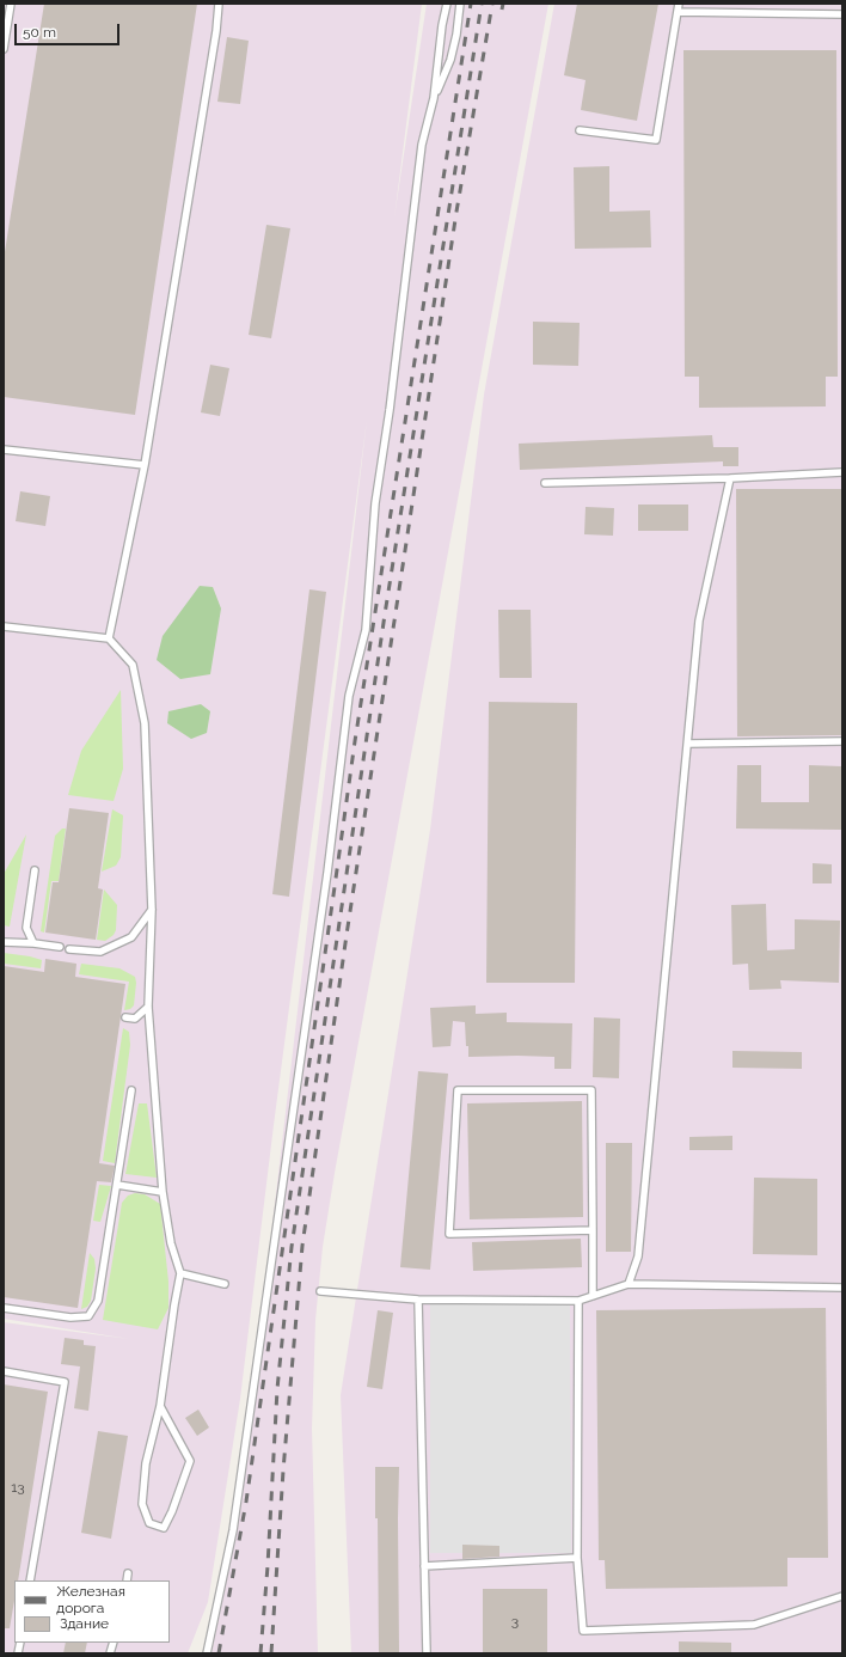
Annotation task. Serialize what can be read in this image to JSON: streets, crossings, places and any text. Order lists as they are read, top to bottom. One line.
{"house_numbers":["13","3"],"legend":["Железная дорога","Здание"],"scale_bar":"50 m"}
